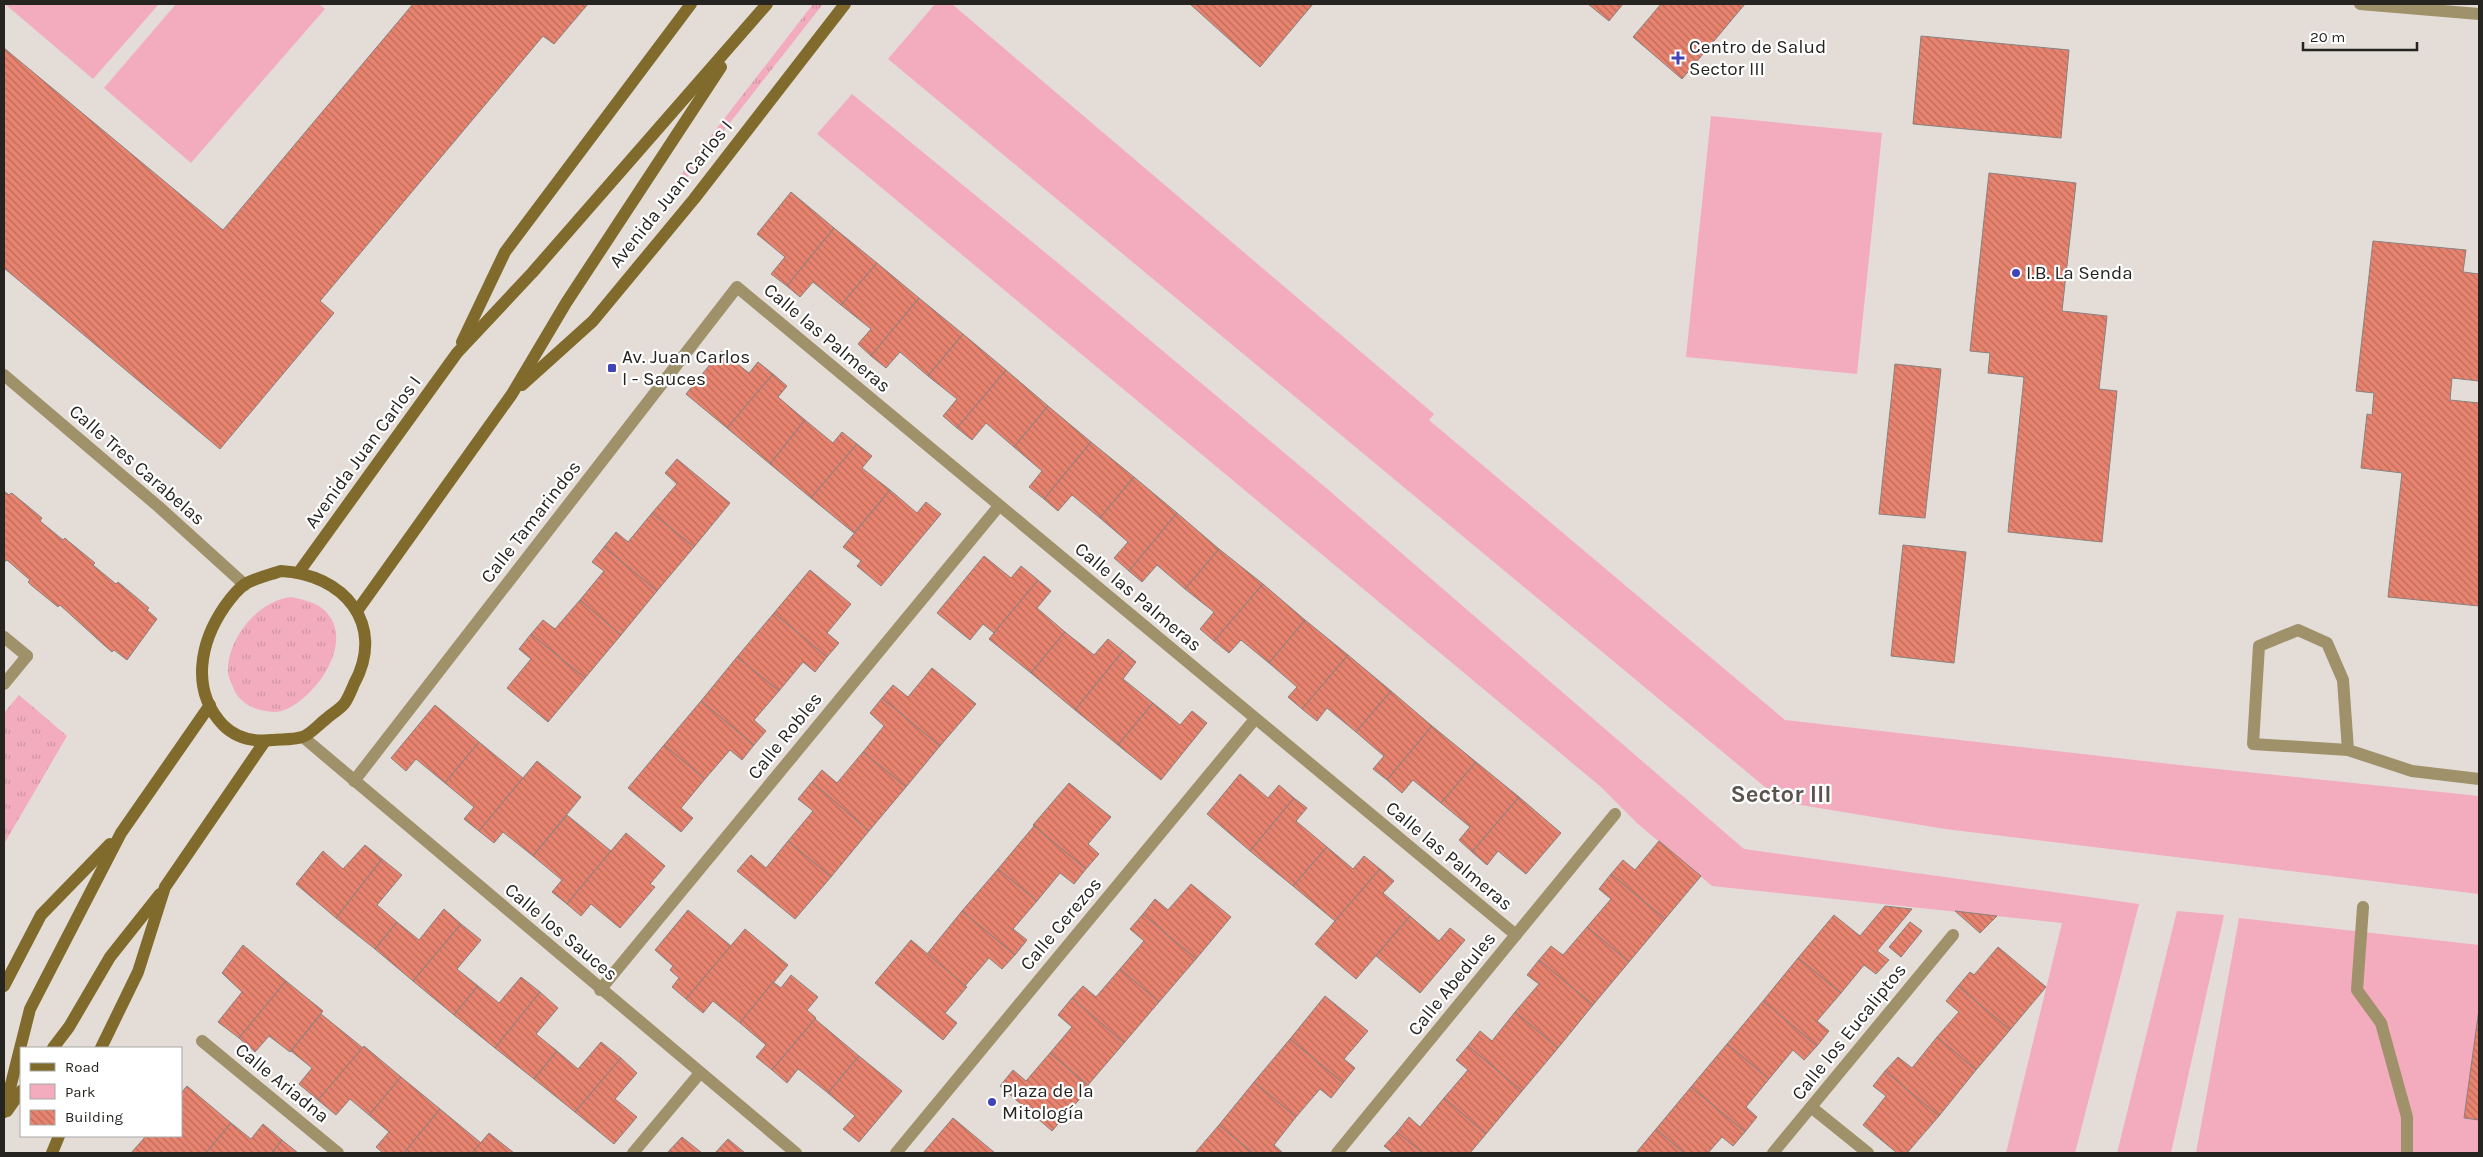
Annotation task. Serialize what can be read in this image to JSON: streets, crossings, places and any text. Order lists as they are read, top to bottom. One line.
{"streets":{"main road":["Avenida Juan Carlos I"],"street":["Calle las Palmeras","Calle Tres Carabelas","Calle Tamarindos","Calle Robles","Calle Cerezos","Calle los Sauces","Calle Abedules","Calle los Eucaliptos","Calle Ariadna"]},"crossings":[["Avenida Juan Carlos I","Calle Tres Carabelas"],["Avenida Juan Carlos I","Calle los Sauces"],["Calle las Palmeras","Calle Tamarindos"],["Calle las Palmeras","Calle Robles"],["Calle las Palmeras","Calle Cerezos"],["Calle las Palmeras","Calle Abedules"],["Calle Tres Carabelas","Calle los Sauces"],["Calle Tamarindos","Calle los Sauces"],["Calle Robles","Calle los Sauces"]],"districts":["Sector III"],"places":{"health":["Centro de Salud Sector III"],"other":["I.B. La Senda","Plaza de la Mitología"],"transit":["Av. Juan Carlos I - Sauces"]},"legend":["Road","Park","Building"],"scale_bar":"20 m"}
